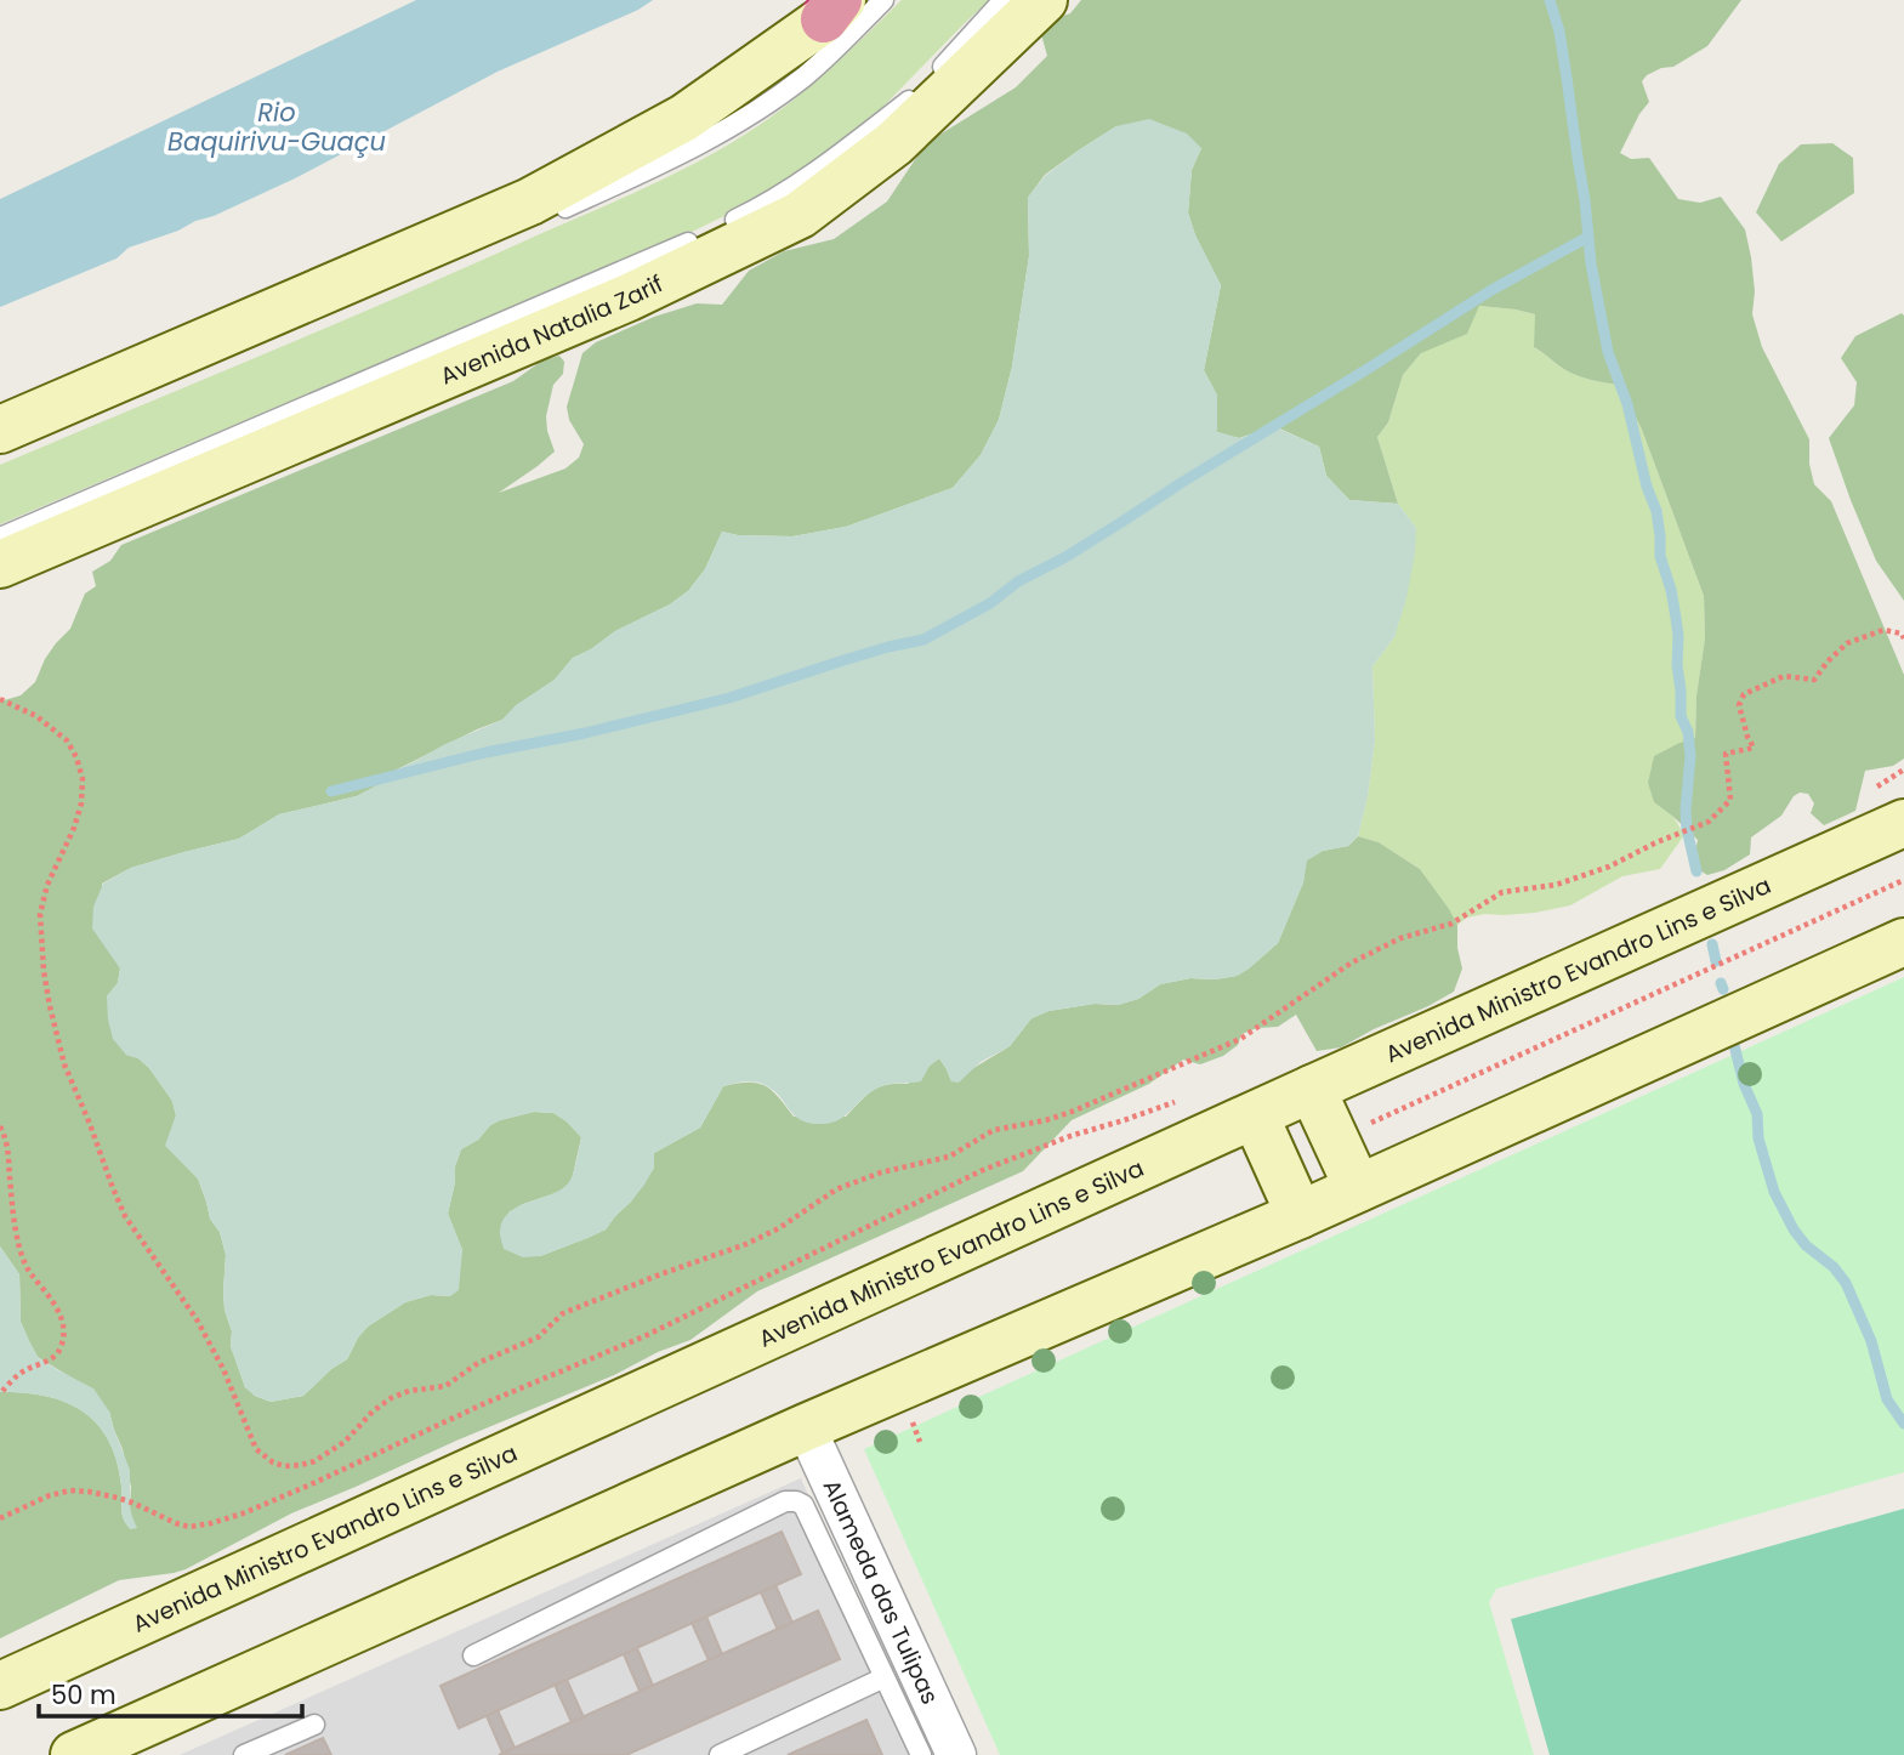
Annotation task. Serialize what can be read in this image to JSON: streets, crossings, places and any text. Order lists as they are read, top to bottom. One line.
{"streets":{"street":["Avenida Natalia Zarif","Avenida Ministro Evandro Lins e Silva","Alameda das Tulipas"]},"water":["Rio Baquirivu-Guaçu"],"scale_bar":"50 m"}
